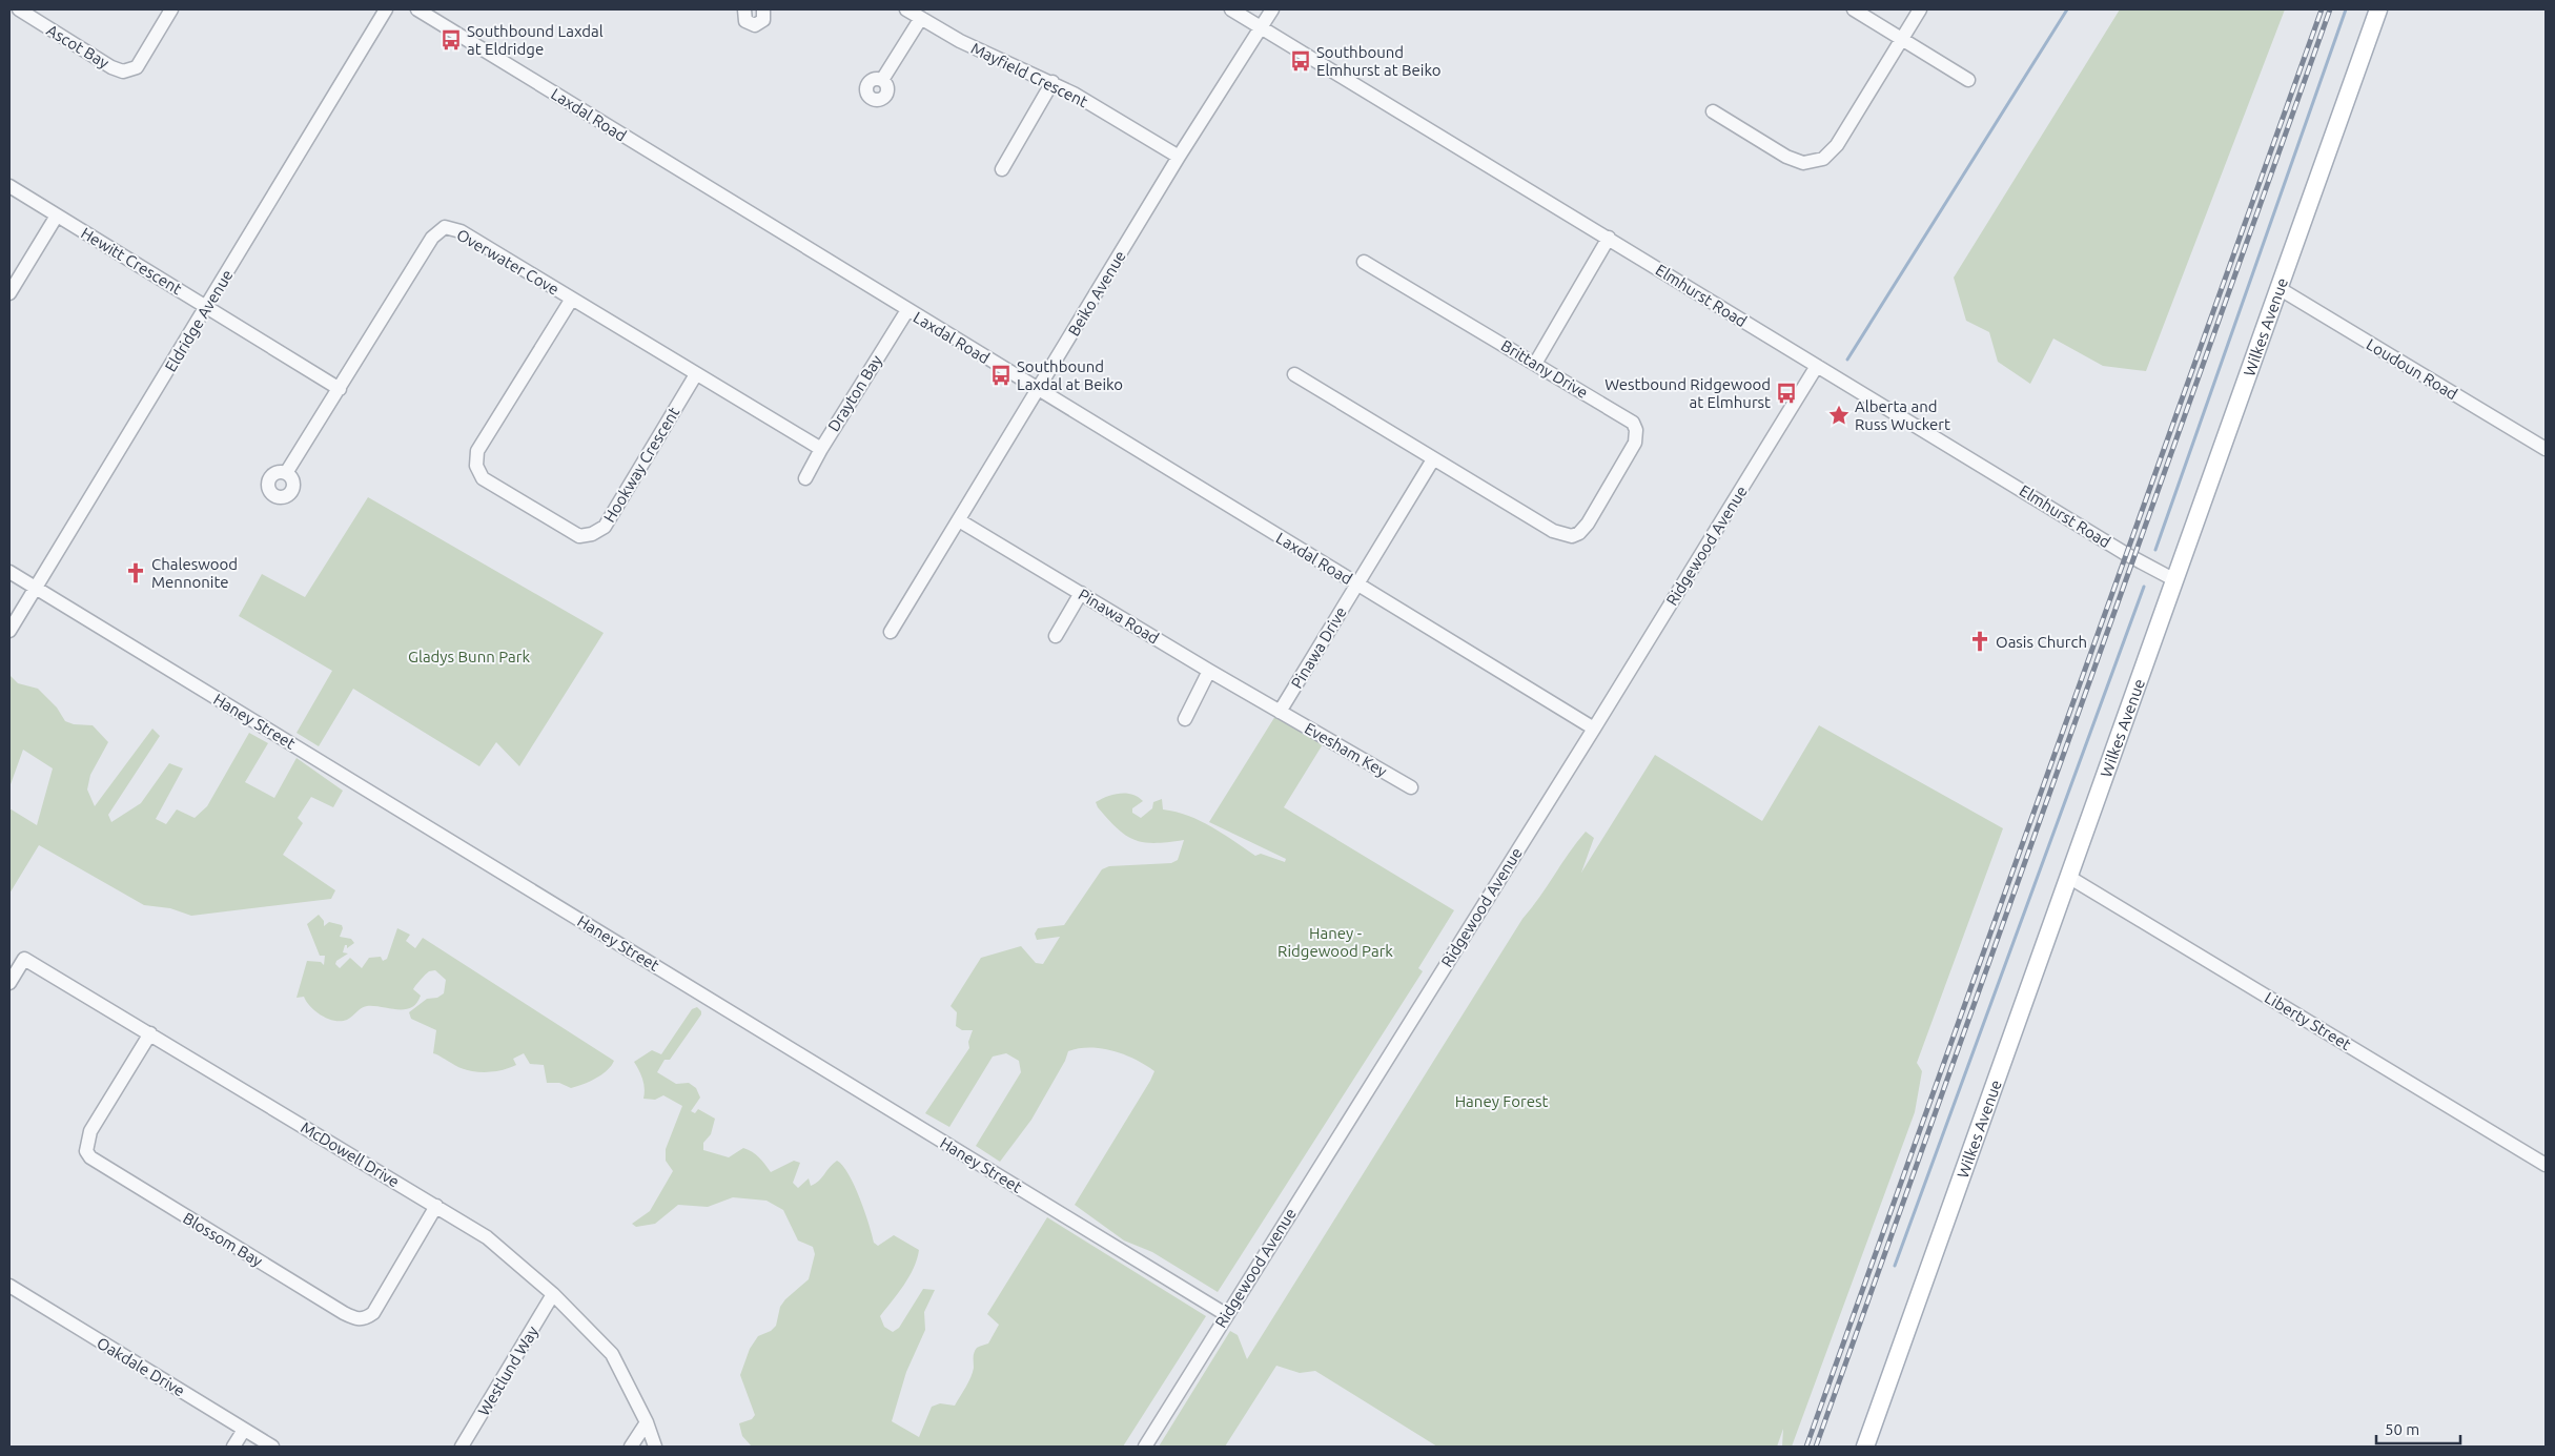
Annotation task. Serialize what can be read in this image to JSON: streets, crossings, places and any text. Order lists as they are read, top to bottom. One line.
{"streets":{"main road":["Wilkes Avenue"],"street":["Ascot Bay","Mayfield Crescent","Laxdal Road","Hewitt Crescent","Overwater Cove","Beiko Avenue","Elmhurst Road","Eldridge Avenue","Brittany Drive","Loudoun Road","Drayton Bay","Hookway Crescent","Ridgewood Avenue","Pinawa Road","Pinawa Drive","Haney Street","Evesham Key","Liberty Street","McDowell Drive","Blossom Bay","Oakdale Drive","Westlund Way"]},"crossings":[["Mayfield Crescent","Beiko Avenue"],["Laxdal Road","Beiko Avenue"],["Laxdal Road","Drayton Bay"],["Laxdal Road","Ridgewood Avenue"],["Laxdal Road","Pinawa Drive"],["Hewitt Crescent","Overwater Cove"],["Hewitt Crescent","Eldridge Avenue"],["Overwater Cove","Drayton Bay"],["Overwater Cove","Hookway Crescent"],["Beiko Avenue","Elmhurst Road"],["Beiko Avenue","Pinawa Road"],["Elmhurst Road","Wilkes Avenue"],["Elmhurst Road","Ridgewood Avenue"],["Eldridge Avenue","Haney Street"],["Wilkes Avenue","Loudoun Road"],["Wilkes Avenue","Liberty Street"],["Ridgewood Avenue","Haney Street"],["Pinawa Road","Pinawa Drive"],["Pinawa Road","Evesham Key"],["Pinawa Drive","Evesham Key"],["McDowell Drive","Blossom Bay"],["McDowell Drive","Westlund Way"]],"parks":["Gladys Bunn Park","Haney - Ridgewood Park","Haney Forest"],"places":{"bus stop":["Southbound Laxdal at Eldridge","Southbound Elmhurst at Beiko","Southbound Laxdal at Beiko","Westbound Ridgewood at Elmhurst"],"place":["Alberta and Russ Wuckert"],"church":["Chaleswood Mennonite","Oasis Church"]},"scale_bar":"50 m"}
